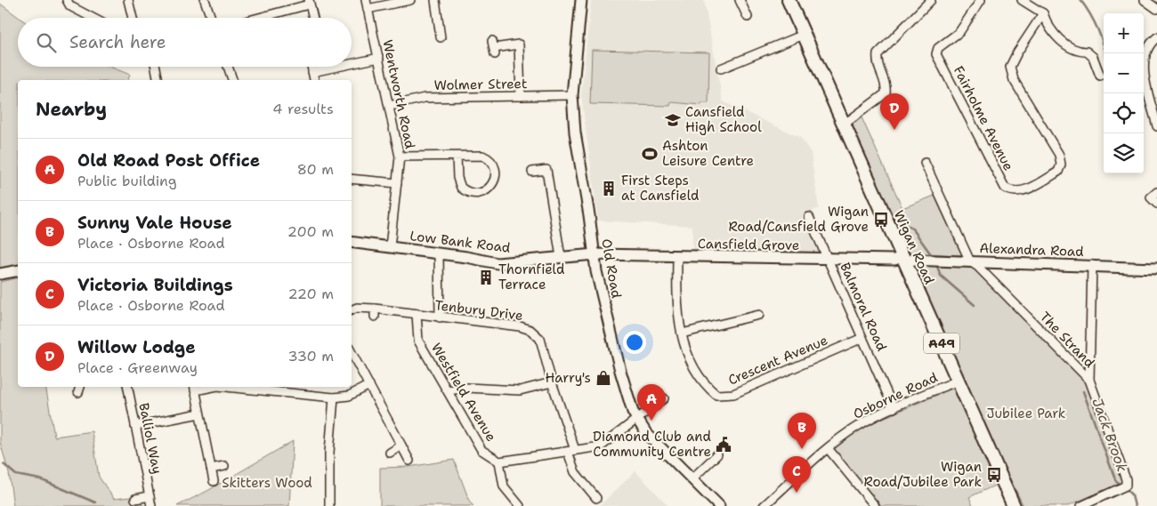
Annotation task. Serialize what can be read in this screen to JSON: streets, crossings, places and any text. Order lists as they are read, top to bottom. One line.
{"streets":{"main road":["Wigan Road","A49"],"street":["Wolmer Street","Wentworth Road","Fairholme Avenue","Low Bank Road","Cansfield Grove","Alexandra Road","Old Road","Balmoral Road","Tenbury Drive","The Strand","Crescent Avenue","Westfield Avenue","Osborne Road","Balliol Way"]},"crossings":[["Wolmer Street","Wentworth Road"],["Wolmer Street","Old Road"],["Wentworth Road","Low Bank Road"],["Low Bank Road","Cansfield Grove"],["Low Bank Road","Old Road"],["Cansfield Grove","Wigan Road"],["Cansfield Grove","Alexandra Road"],["Cansfield Grove","Old Road"],["Cansfield Grove","Balmoral Road"],["Cansfield Grove","Crescent Avenue"],["Wigan Road","Alexandra Road"],["Wigan Road","Osborne Road"],["Alexandra Road","The Strand"],["Balmoral Road","Crescent Avenue"],["Balmoral Road","Osborne Road"],["Tenbury Drive","Westfield Avenue"]],"water":["Jack Brook"],"parks":["Jubilee Park","Skitters Wood"],"places":{"school or university":["Cansfield High School"],"sports":["Ashton Leisure Centre"],"building":["First Steps at Cansfield","Thornfield Terrace"],"bus stop":["Wigan Road/Cansfield Grove","Wigan Road/Jubilee Park"],"shop":["Harry's"],"public building":["Diamond Club and Community Centre"]},"page":{"map_buttons":["+","−"],"search":"Search here","heading":["Nearby","4 results"],"pins":["D","A","B","C"],"list":[{"mark":"A","name":"Old Road Post Office","note":"Public building","value":"80 m"},{"mark":"B","name":"Sunny Vale House","note":"Place · Osborne Road","value":"200 m"},{"mark":"C","name":"Victoria Buildings","note":"Place · Osborne Road","value":"220 m"},{"mark":"D","name":"Willow Lodge","note":"Place · Greenway","value":"330 m"}]}}
